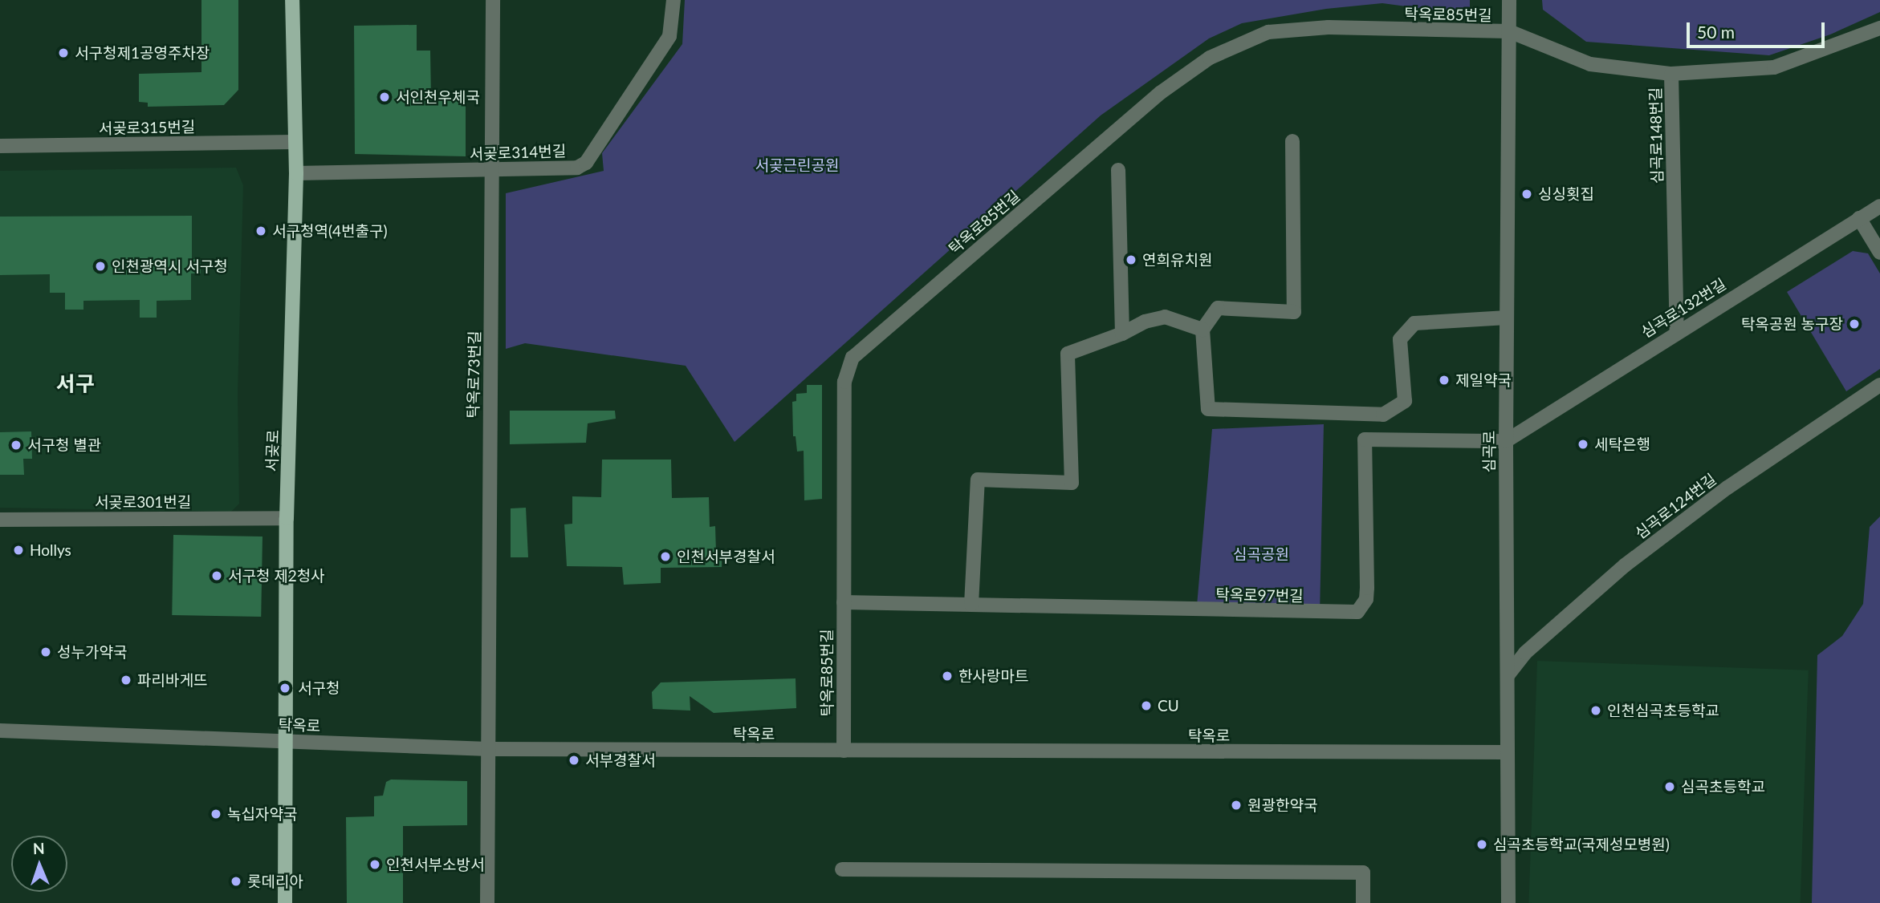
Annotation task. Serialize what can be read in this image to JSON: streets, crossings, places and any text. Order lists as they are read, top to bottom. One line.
{"streets":{"main road":["서곶로"],"street":["탁옥로85번길","서곶로315번길","심곡로148번길","서곶로314번길","심곡로132번길","탁옥로73번길","심곡로","서곶로301번길","심곡로124번길","탁옥로97번길","탁옥로"]},"crossings":[["탁옥로85번길","심곡로148번길"],["탁옥로85번길","심곡로"],["탁옥로85번길","탁옥로97번길"],["탁옥로85번길","탁옥로"],["서곶로315번길","서곶로"],["심곡로148번길","심곡로132번길"],["심곡로148번길","심곡로"],["서곶로314번길","탁옥로73번길"],["서곶로314번길","서곶로"],["심곡로132번길","심곡로"],["심곡로132번길","탁옥로97번길"],["탁옥로73번길","탁옥로"],["서곶로","서곶로301번길"],["서곶로","탁옥로"],["심곡로","심곡로124번길"],["심곡로","탁옥로97번길"],["심곡로","탁옥로"]],"districts":["서구"],"parks":["서곶근린공원","심곡공원"],"places":["서구청제1공영주차장","서인천우체국","싱싱횟집","서구청역(4번출구)","연희유치원","인천광역시 서구청","탁옥공원 농구장","제일약국","세탁은행","서구청 별관","Hollys","인천서부경찰서","서구청 제2청사","성누가약국","한사랑마트","파리바게뜨","서구청","CU","인천심곡초등학교","서부경찰서","심곡초등학교","원광한약국","녹십자약국","심곡초등학교(국제성모병원)","인천서부소방서","롯데리아"],"scale_bar":"50 m","north":"top"}
